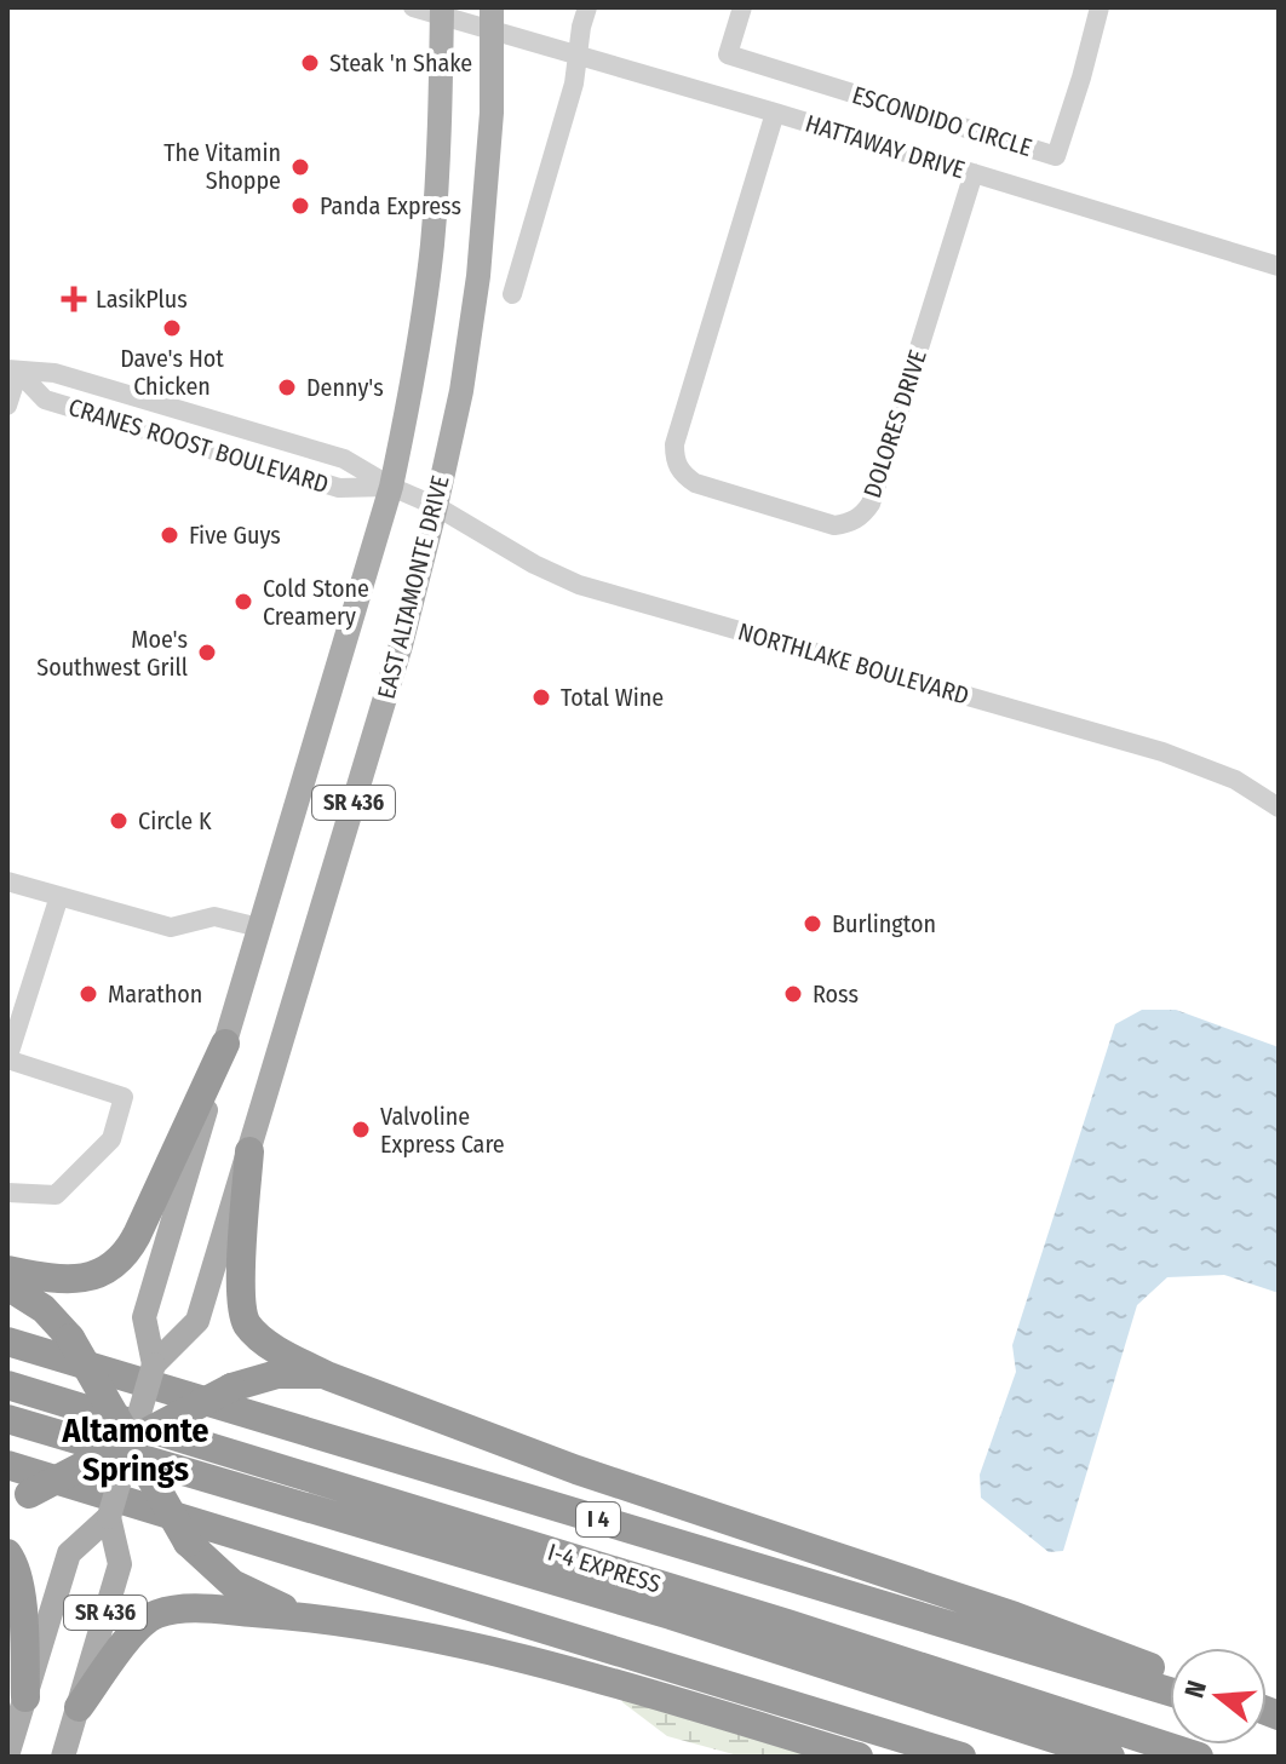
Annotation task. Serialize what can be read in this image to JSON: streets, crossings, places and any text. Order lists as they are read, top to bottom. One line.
{"streets":{"highway":["I 4","I-4 EXPRESS"],"main road":["EAST ALTAMONTE DRIVE","SR 436"],"street":["ESCONDIDO CIRCLE","HATTAWAY DRIVE","DOLORES DRIVE","CRANES ROOST BOULEVARD","NORTHLAKE BOULEVARD"]},"crossings":[["HATTAWAY DRIVE","DOLORES DRIVE"],["HATTAWAY DRIVE","EAST ALTAMONTE DRIVE"],["CRANES ROOST BOULEVARD","EAST ALTAMONTE DRIVE"],["CRANES ROOST BOULEVARD","NORTHLAKE BOULEVARD"],["EAST ALTAMONTE DRIVE","NORTHLAKE BOULEVARD"],["EAST ALTAMONTE DRIVE","SR 436"]],"districts":["Altamonte Springs"],"places":{"other":["Steak 'n Shake","The Vitamin Shoppe","Panda Express","Dave's Hot Chicken","Denny's","Five Guys","Cold Stone Creamery","Moe's Southwest Grill","Total Wine","Circle K","Burlington","Marathon","Ross","Valvoline Express Care"],"health":["LasikPlus"]},"north":"left"}
